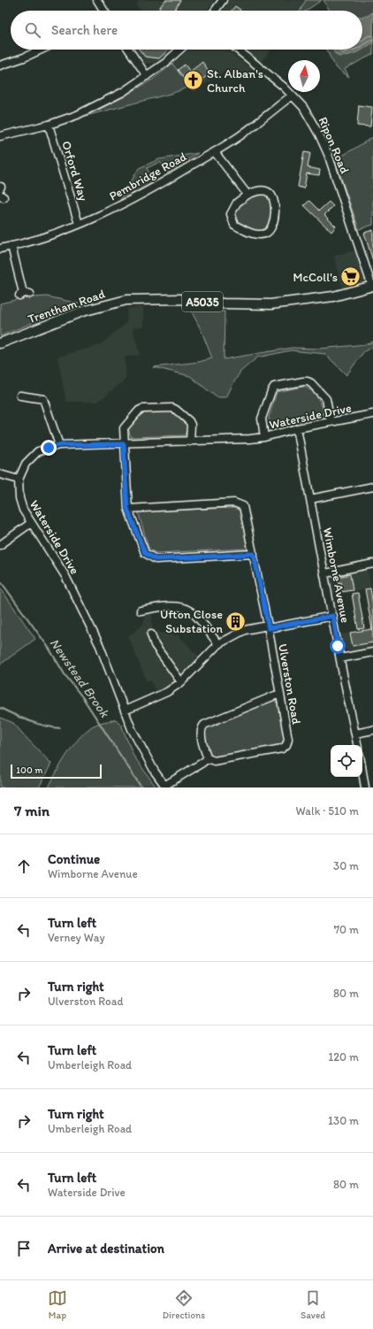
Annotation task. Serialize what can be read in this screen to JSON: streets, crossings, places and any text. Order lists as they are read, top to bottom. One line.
{"streets":{"main road":["A5035","Trentham Road"],"street":["Ripon Road","Orford Way","Pembridge Road","Waterside Drive","Wimborne Avenue","Ulverston Road"]},"crossings":[["Ripon Road","Pembridge Road"],["Ripon Road","Trentham Road"],["Orford Way","Pembridge Road"],["Waterside Drive","Wimborne Avenue"]],"water":["Newstead Brook"],"places":{"church":["St. Alban's Church"],"supermarket":["McColl's"],"building":["Ufton Close Substation"]},"scale_bar":"100 m","north":"top","page":{"search":"Search here","scale":"100 m","heading":["7 min","Walk · 510 m"],"list":[["Continue","Wimborne Avenue","30 m"],["Turn left","Verney Way","70 m"],["Turn right","Ulverston Road","80 m"],["Turn left","Umberleigh Road","120 m"],["Turn right","Umberleigh Road","130 m"],["Turn left","Waterside Drive","80 m"],"Arrive at destination"],"nav":["Map","Directions","Saved"]}}
